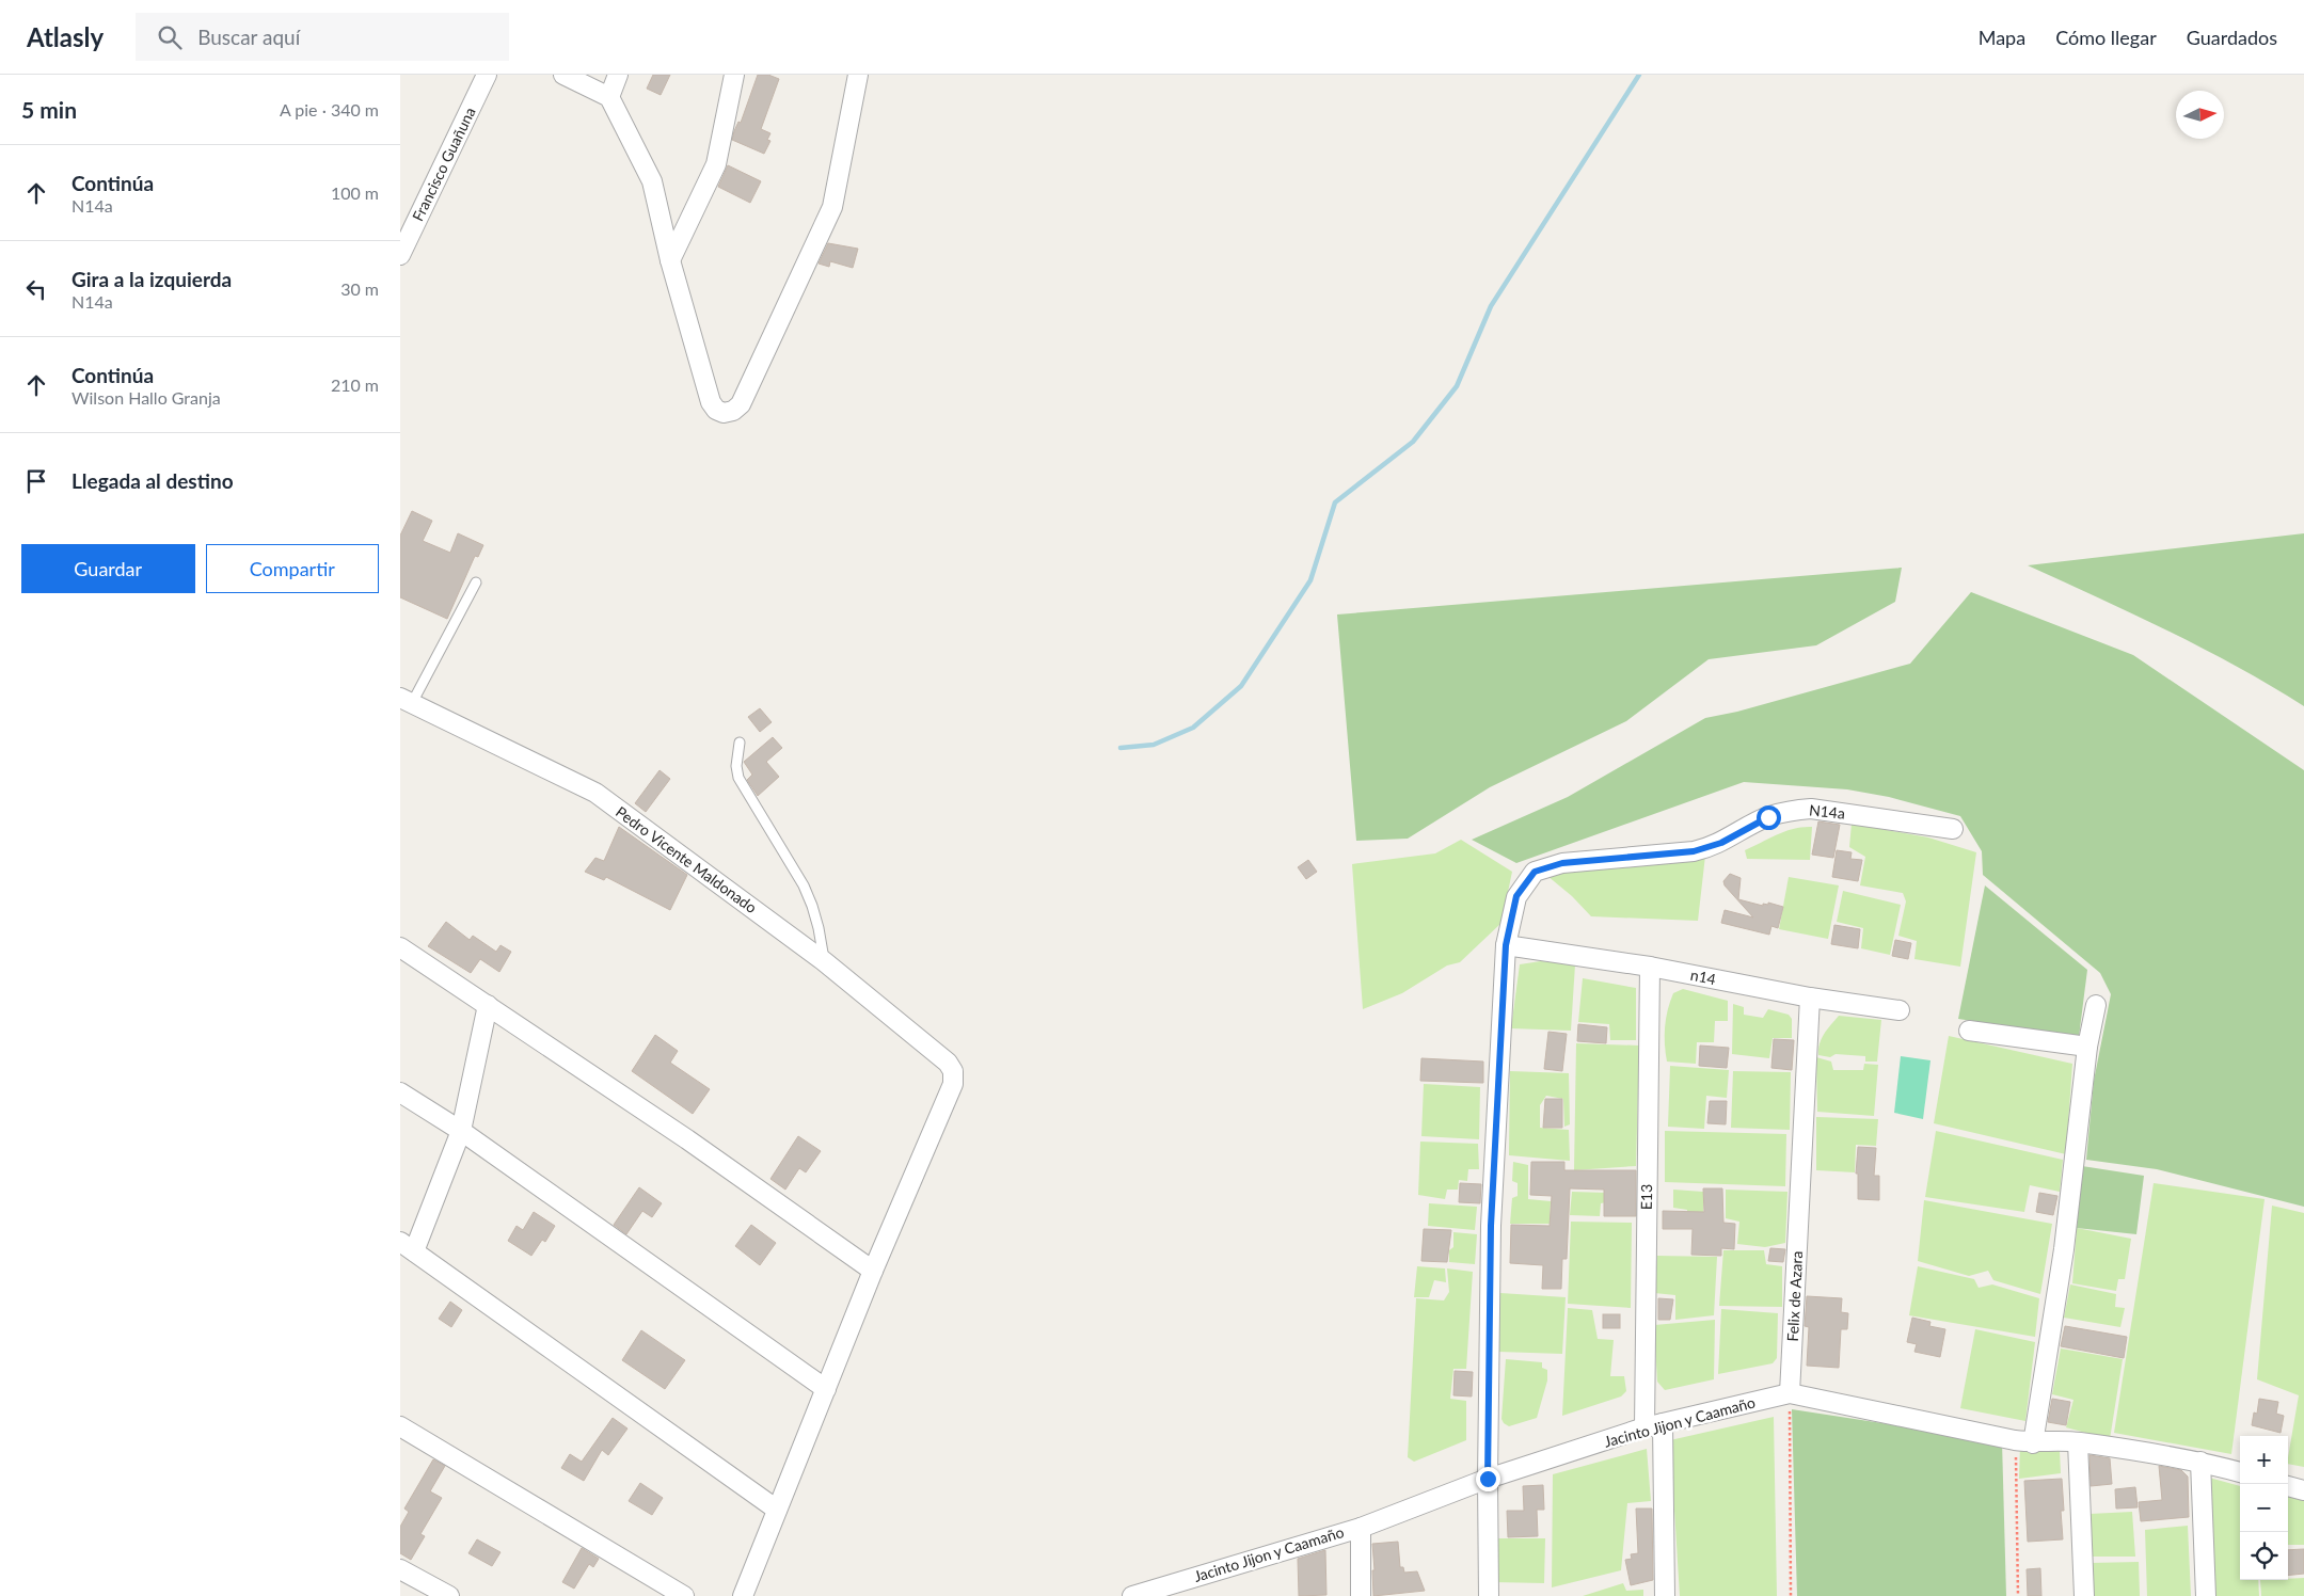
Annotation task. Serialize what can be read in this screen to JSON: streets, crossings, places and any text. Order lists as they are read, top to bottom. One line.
{"streets":{"street":["Francisco Guañuna","N14a","Pedro Vicente Maldonado","n14","E13","Felix de Azara","Jacinto Jijon y Caamaño"]},"crossings":[["N14a","n14"],["N14a","Jacinto Jijon y Caamaño"],["n14","E13"],["n14","Felix de Azara"],["E13","Jacinto Jijon y Caamaño"],["Felix de Azara","Jacinto Jijon y Caamaño"]],"north":"right","page":{"header":"Atlasly","search":"Buscar aquí","nav":["Mapa","Cómo llegar","Guardados"],"heading":["5 min","A pie · 340 m"],"list":[["Continúa","N14a","100 m"],["Gira a la izquierda","N14a","30 m"],["Continúa","Wilson Hallo Granja","210 m"],"Llegada al destino"],"buttons":["Guardar","Compartir"],"map_buttons":["+","−"]}}
